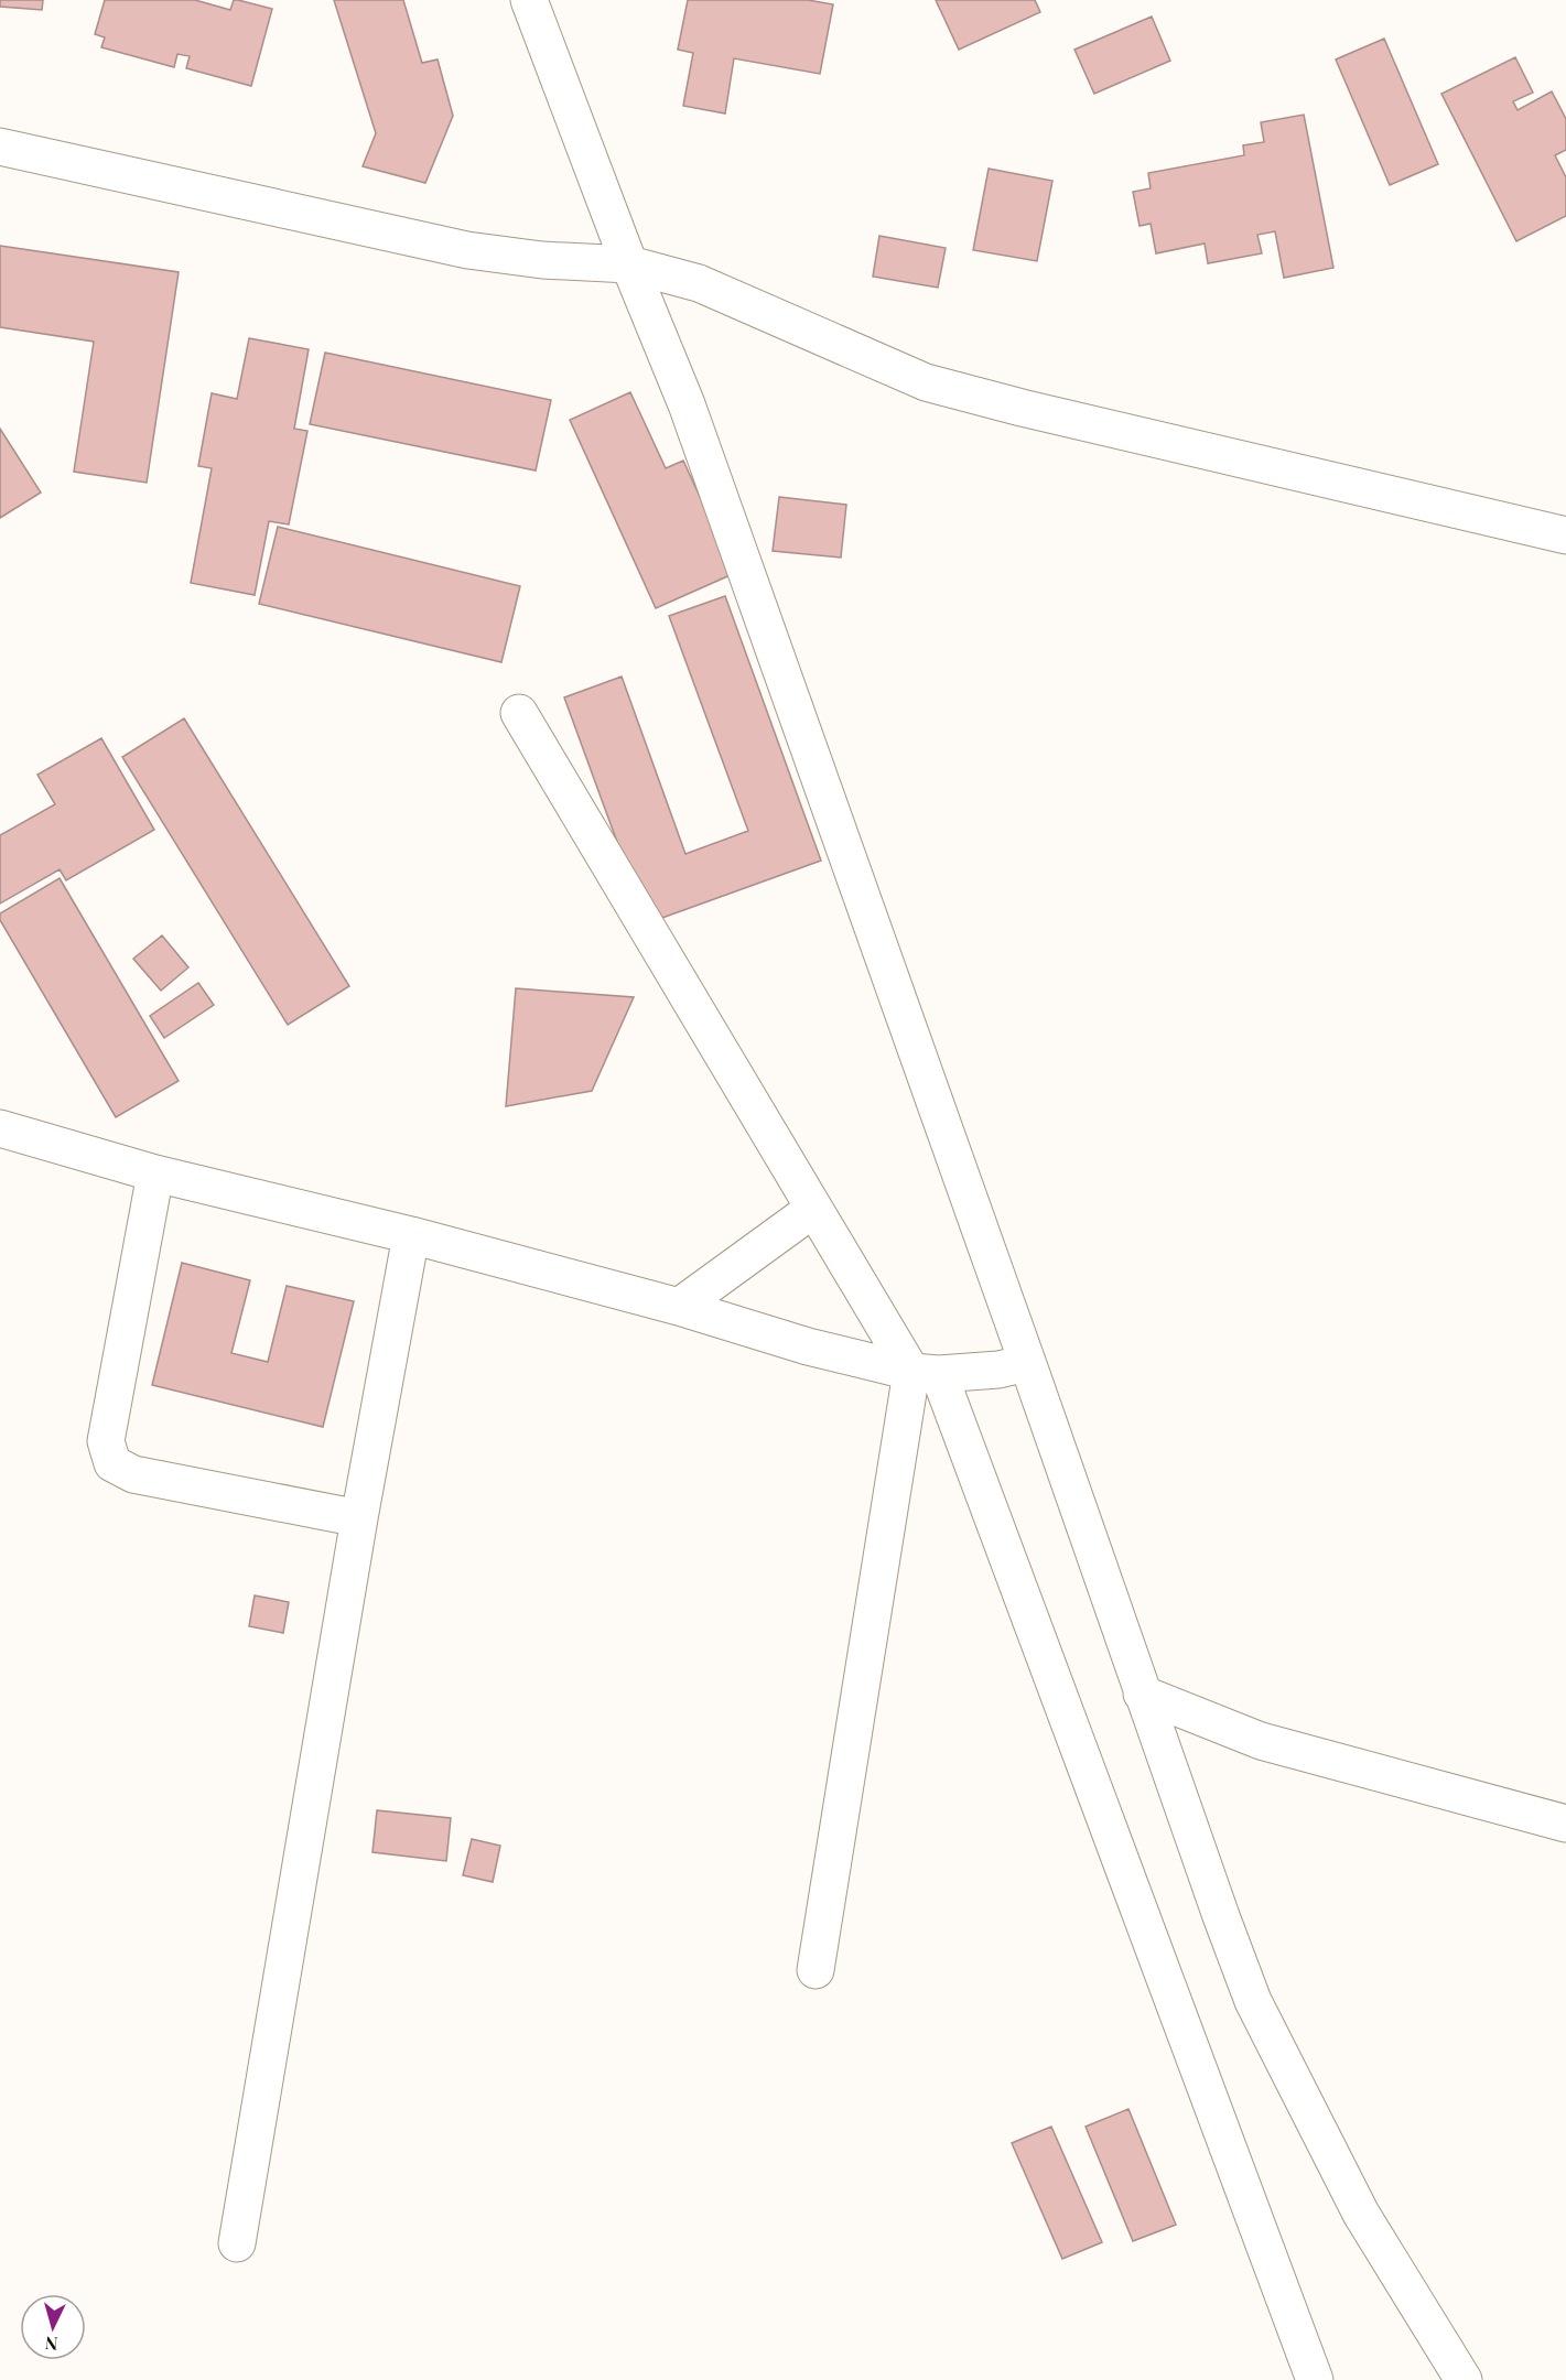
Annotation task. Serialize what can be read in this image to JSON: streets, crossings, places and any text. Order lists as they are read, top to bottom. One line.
{"north":"bottom"}
